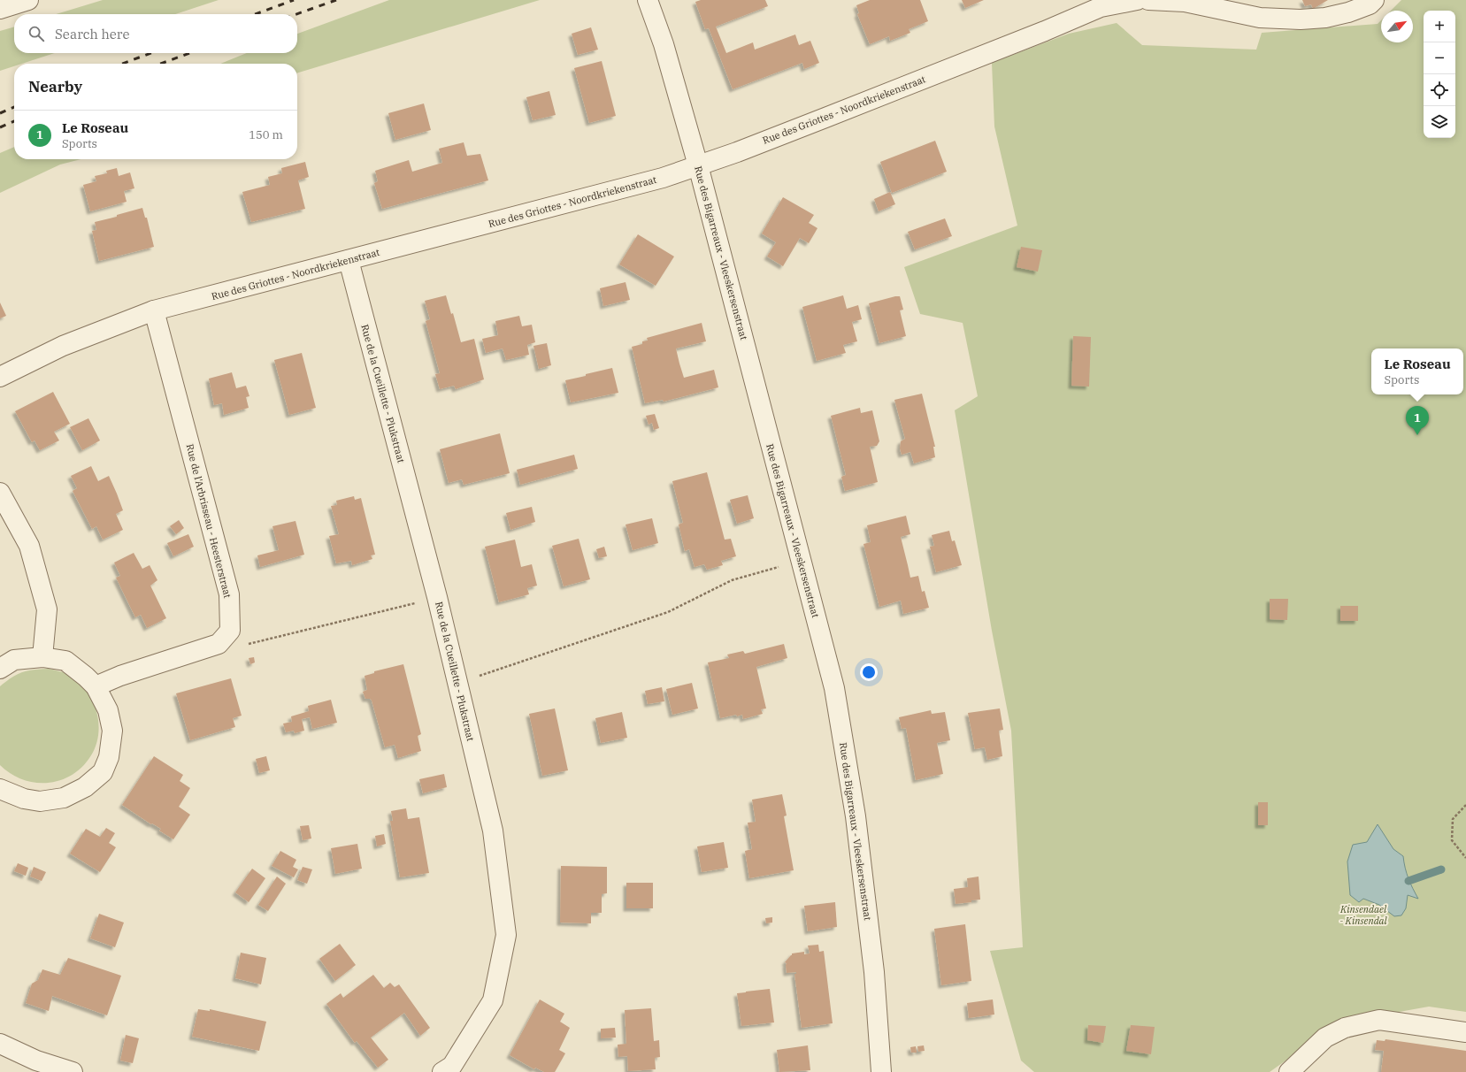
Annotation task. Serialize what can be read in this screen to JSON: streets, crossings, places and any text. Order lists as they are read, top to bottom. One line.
{"streets":{"street":["Rue des Griottes - Noordkriekenstraat","Rue des Bigarreaux - Vleeskersenstraat","Rue de la Cueillette - Plukstraat","Rue de l'Arbrisseau - Heesterstraat"]},"crossings":[["Rue des Griottes - Noordkriekenstraat","Rue des Bigarreaux - Vleeskersenstraat"],["Rue des Griottes - Noordkriekenstraat","Rue de la Cueillette - Plukstraat"],["Rue des Griottes - Noordkriekenstraat","Rue de l'Arbrisseau - Heesterstraat"]],"parks":["Kinsendael - Kinsendal"],"north":"top right","page":{"map_buttons":["+","−"],"search":"Search here","heading":"Nearby","list":[{"mark":"1","name":"Le Roseau","note":"Sports","value":"150 m"}],"popup":["Le Roseau","Sports"],"pins":"1"}}
